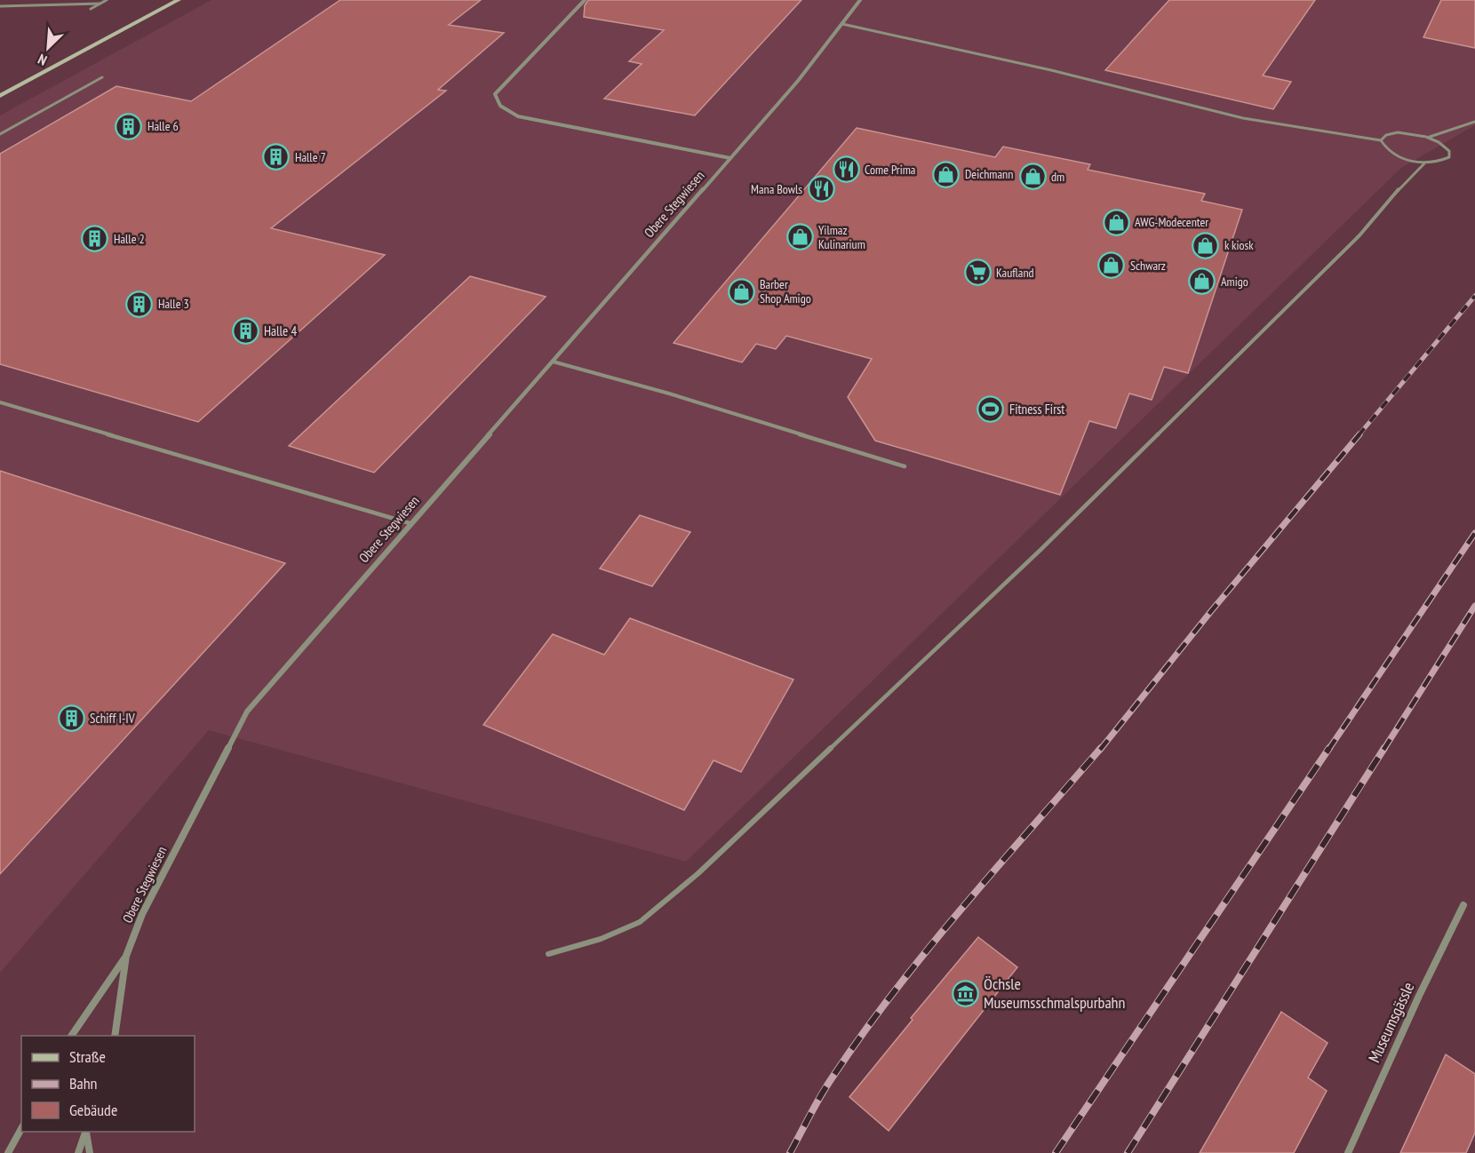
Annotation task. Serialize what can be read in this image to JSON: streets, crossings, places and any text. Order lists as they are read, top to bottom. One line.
{"streets":{"street":["Obere Stegwiesen","Museumsgässle"]},"places":{"building":["Halle 6","Halle 7","Halle 2","Halle 3","Halle 4","Schiff I-IV"],"restaurant":["Come Prima","Mana Bowls"],"shop":["Deichmann","dm","AWG-Modecenter","Yilmaz Kulinarium","k kiosk","Schwarz","Amigo","Barber Shop Amigo"],"supermarket":["Kaufland"],"sports":["Fitness First"],"museum":["Öchsle Museumsschmalspurbahn"]},"legend":["Straße","Bahn","Gebäude"],"north":"bottom left"}
